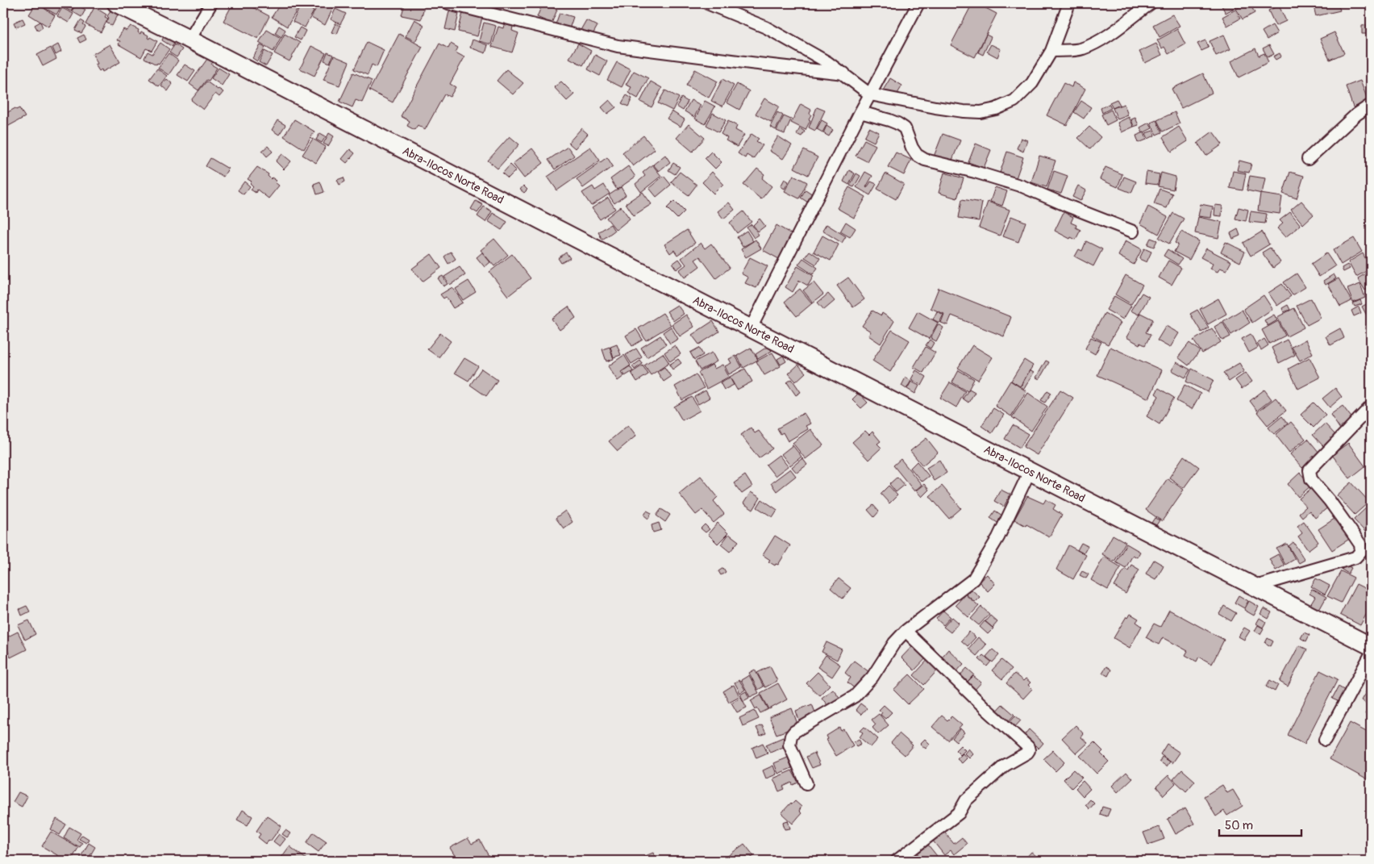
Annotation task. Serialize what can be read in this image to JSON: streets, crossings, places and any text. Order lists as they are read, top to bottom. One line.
{"streets":{"main road":["Abra-Ilocos Norte Road"]},"scale_bar":"50 m"}
